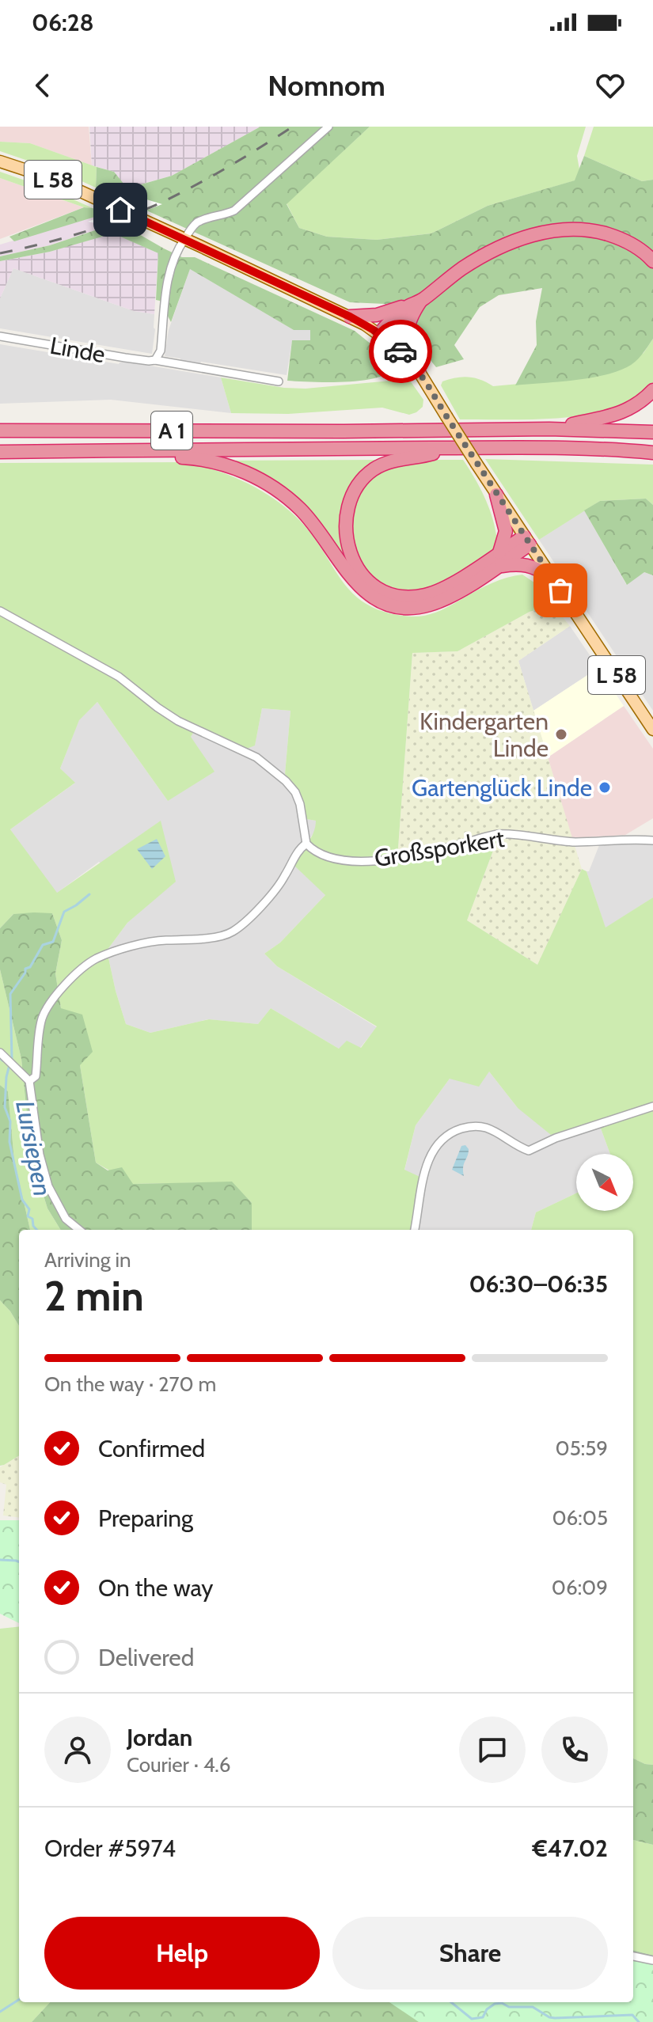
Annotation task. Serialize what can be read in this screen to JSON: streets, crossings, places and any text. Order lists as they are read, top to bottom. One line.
{"streets":{"highway":["A 1"],"main road":["L 58"],"street":["Linde","Großsporkert"]},"water":["Lursiepen"],"places":["Kindergarten Linde","Gartenglück Linde"],"north":"bottom right","page":{"status":"06:28","header":"Nomnom","heading":["2 min","Arriving in","06:30–06:35"],"panel":["Jordan","Courier · 4.6","Order #5974","€47.02"],"bar":"On the way · 270 m","list":[["Confirmed","05:59"],["Preparing","06:05"],["On the way","06:09"],"Delivered"],"buttons":["Help","Share"]}}
